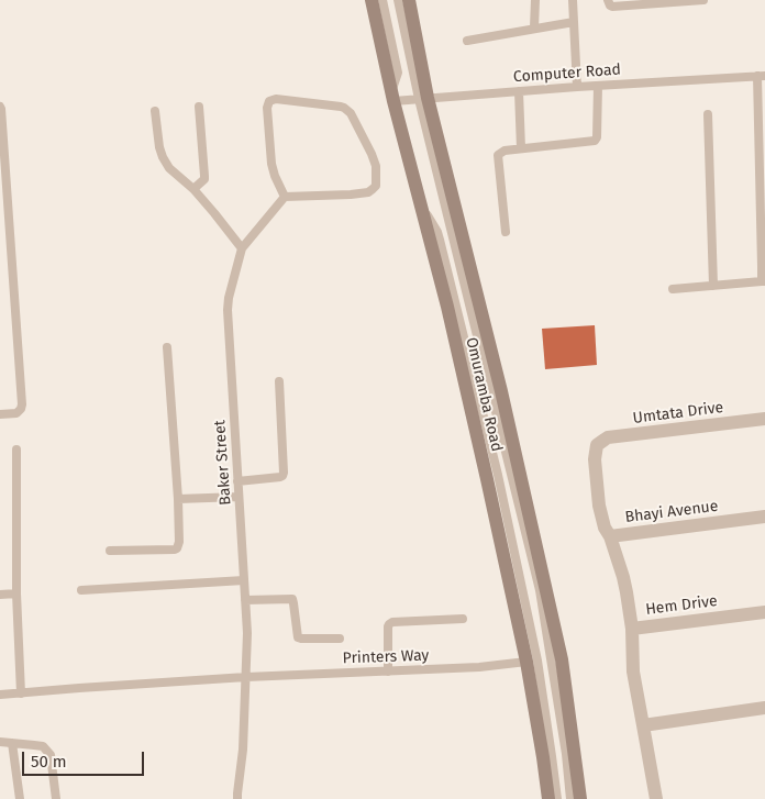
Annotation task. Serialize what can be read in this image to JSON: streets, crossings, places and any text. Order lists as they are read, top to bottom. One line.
{"streets":{"main road":["Omuramba Road"],"street":["Umtata Drive","Bhayi Avenue","Hem Drive"],"lane":["Computer Road","Baker Street","Printers Way"]},"crossings":[["Computer Road","Omuramba Road"],["Omuramba Road","Printers Way"],["Umtata Drive","Bhayi Avenue"],["Baker Street","Printers Way"],["Bhayi Avenue","Hem Drive"]],"scale_bar":"50 m"}
